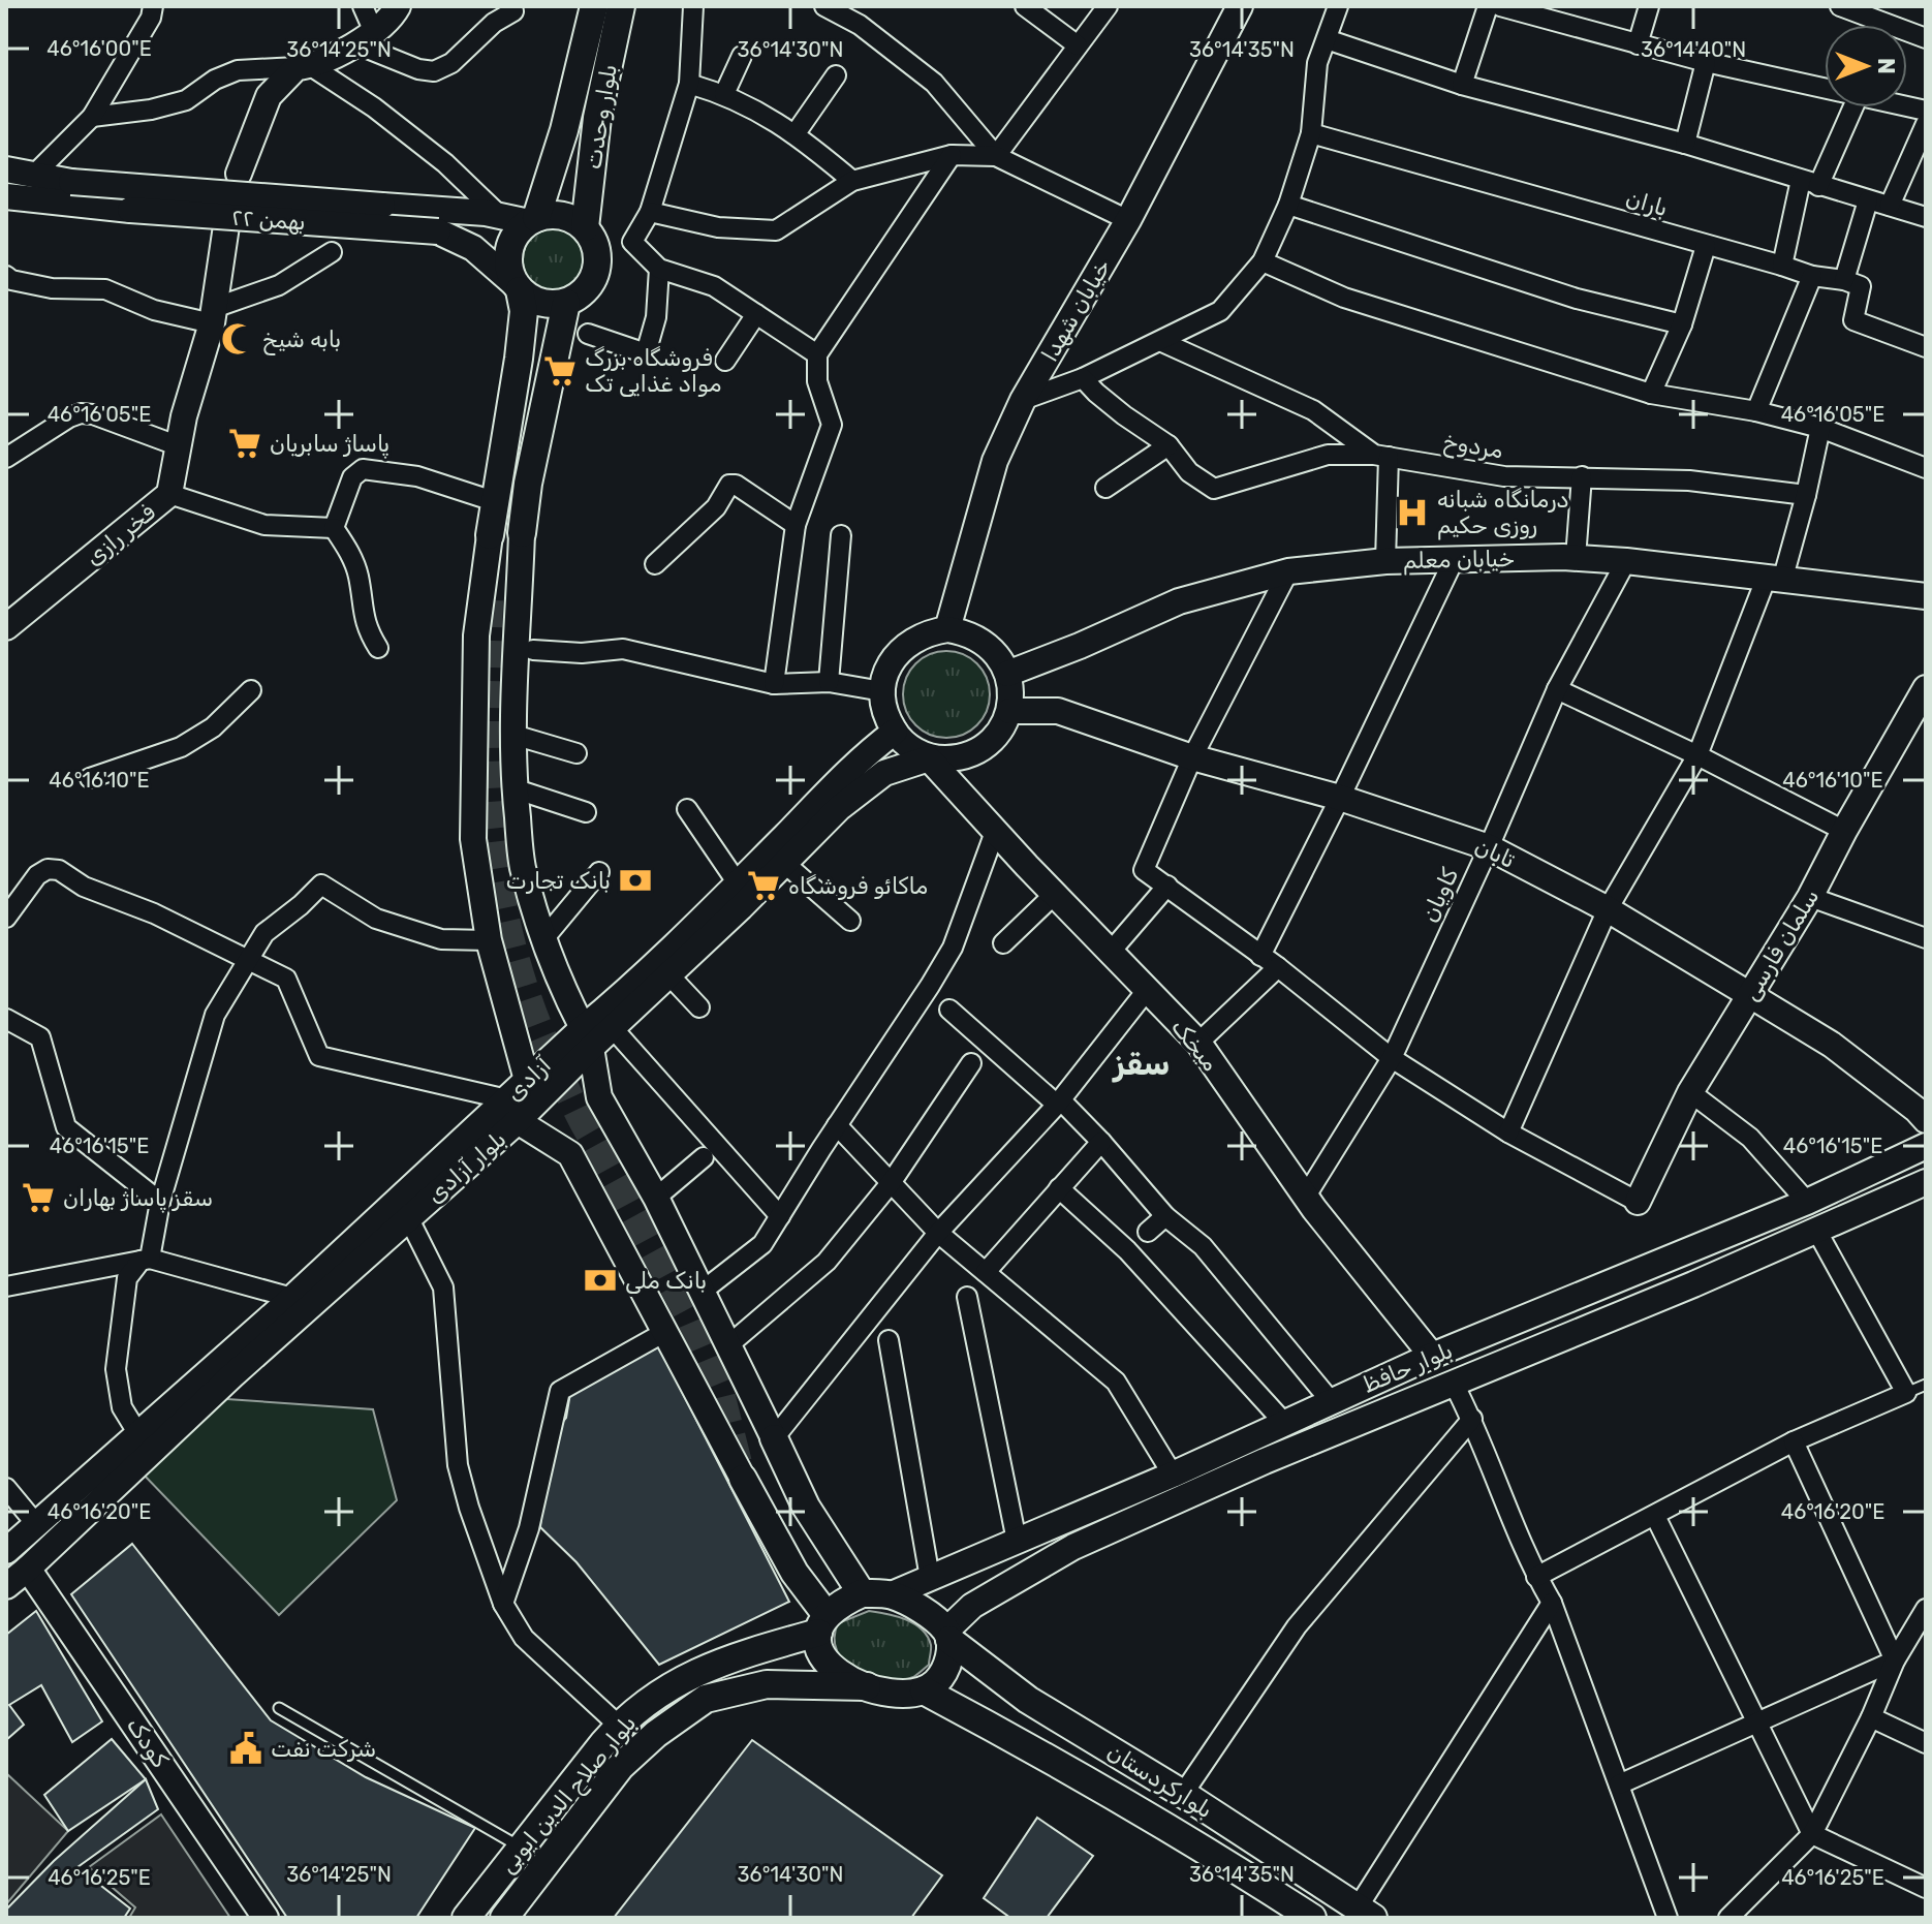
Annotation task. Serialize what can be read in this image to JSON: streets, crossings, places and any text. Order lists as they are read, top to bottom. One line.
{"streets":{"main road":["بلوار وحدت","۲۲ بهمن","خیابان شهدا","فخر رازی","خیابان معلم","تابان","سلمان فارسی","میخک","آزادی","بلوار آزادی","بلوار حافظ","کودک","بلوارکردستان","بلوار صلاح الدین ایوبی"],"street":["باران","مردوخ","کاویان"]},"crossings":[["بلوار وحدت","۲۲ بهمن"],["خیابان شهدا","خیابان معلم"],["خیابان شهدا","تابان"],["خیابان شهدا","میخک"],["خیابان شهدا","آزادی"],["خیابان شهدا","بلوار آزادی"],["خیابان معلم","تابان"],["خیابان معلم","کاویان"],["خیابان معلم","میخک"],["خیابان معلم","آزادی"],["خیابان معلم","بلوار آزادی"],["تابان","کاویان"],["تابان","سلمان فارسی"],["تابان","میخک"],["تابان","آزادی"],["تابان","بلوار آزادی"],["کاویان","میخک"],["میخک","آزادی"],["میخک","بلوار آزادی"],["میخک","بلوار حافظ"],["آزادی","بلوار آزادی"],["بلوار آزادی","کودک"],["بلوار حافظ","بلوارکردستان"],["بلوار حافظ","بلوار صلاح الدین ایوبی"],["بلوارکردستان","بلوار صلاح الدین ایوبی"]],"districts":["سقز"],"places":{"mosque":["بابه شیخ"],"supermarket":["فروشگاه بزرگ مواد غذایی تک","پاساژ سابریان","ماکائو فروشگاه","سقز پاساژ بهاران"],"hospital":["درمانگاه شبانه روزی حکیم"],"bank":["بانک تجارت","بانک ملی"],"public building":["شرکت نفت"]},"north":"right","coordinates":["46°16'00\"E","36°14'25\"N","36°14'30\"N","36°14'35\"N","36°14'40\"N","46°16'05\"E","46°16'10\"E","46°16'15\"E","46°16'20\"E","46°16'25\"E"]}
